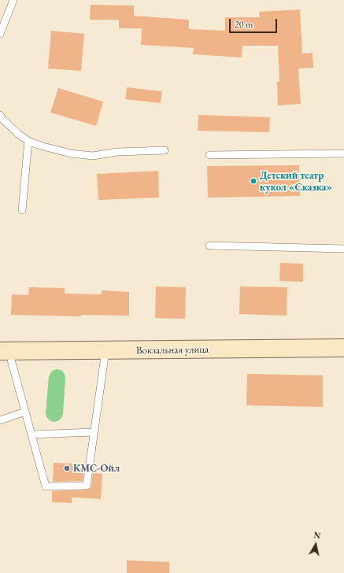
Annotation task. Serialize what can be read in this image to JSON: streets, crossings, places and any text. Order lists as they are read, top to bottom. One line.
{"streets":{"main road":["Вокзальная улица"]},"places":["Детский театр кукол «Сказка»","КМС-Ойл"],"scale_bar":"20 m","north":"top"}
